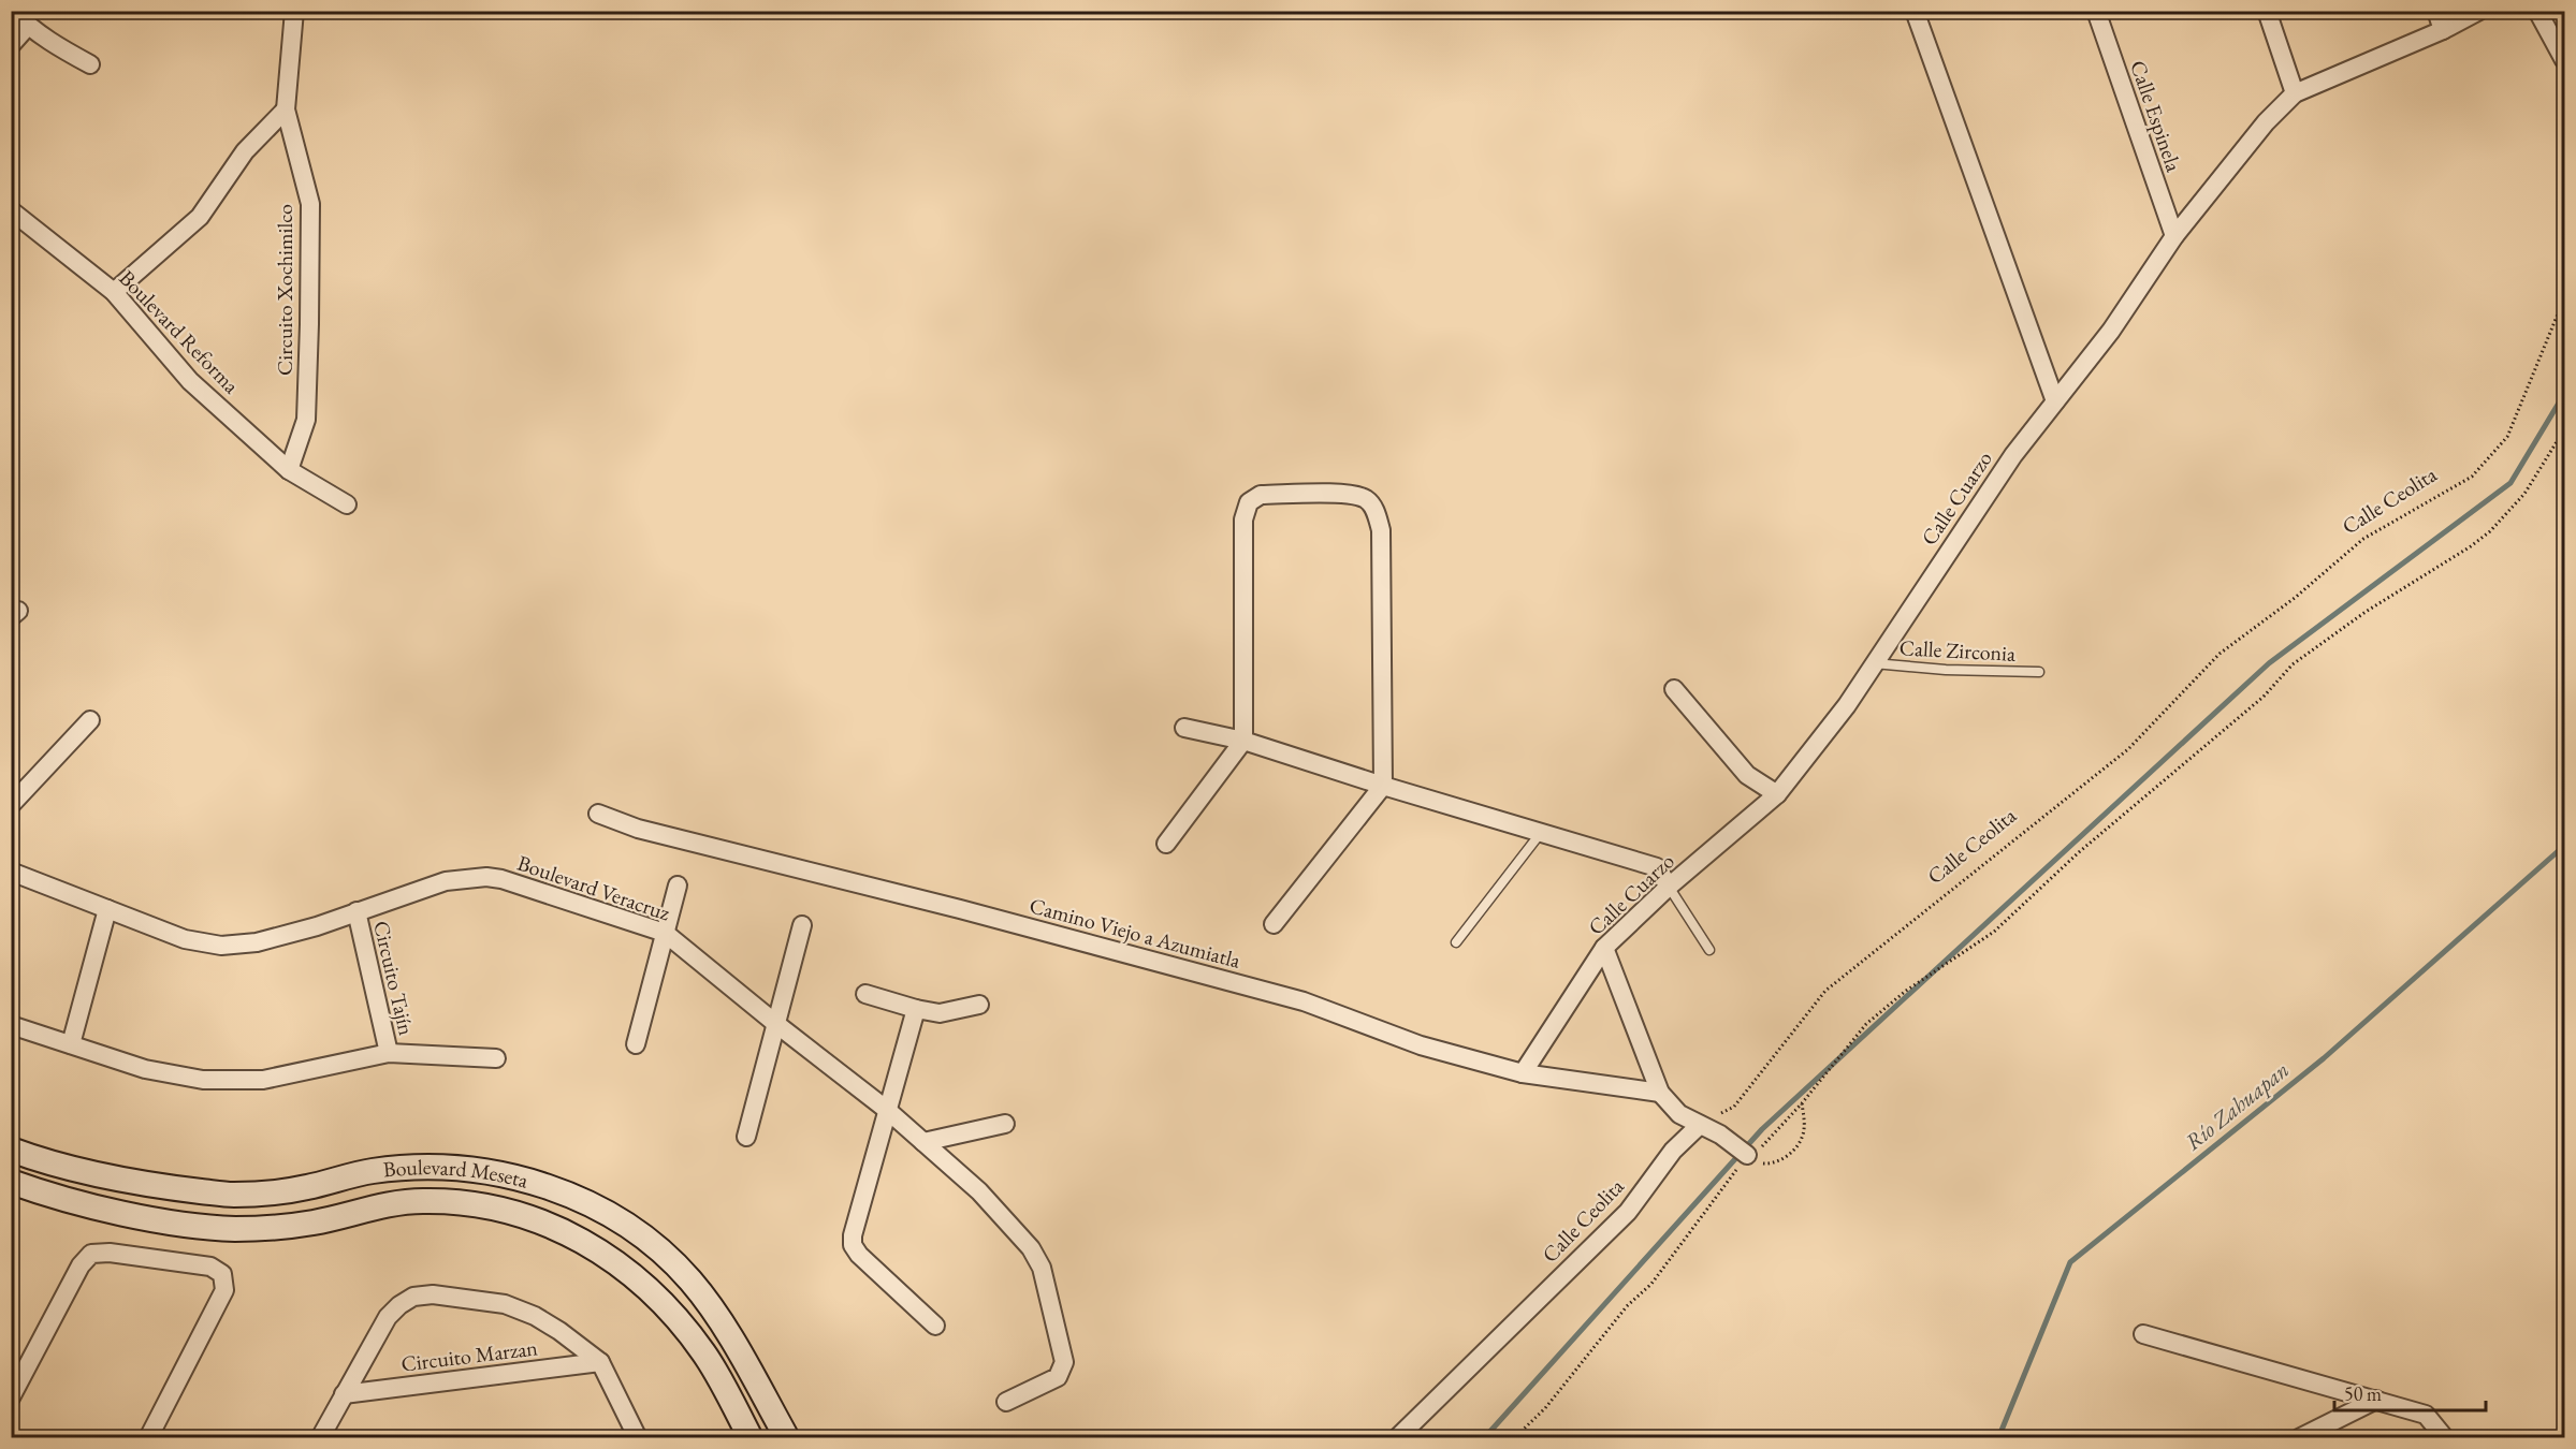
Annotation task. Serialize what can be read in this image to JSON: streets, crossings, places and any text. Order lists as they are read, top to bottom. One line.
{"streets":{"street":["Calle Espinela","Circuito Xochimilco","Boulevard Reforma","Calle Cuarzo","Calle Ceolita","Boulevard Veracruz","Camino Viejo a Azumiatla","Circuito Tajín","Boulevard Meseta","Circuito Marzan"],"lane":["Calle Zirconia"]},"crossings":[["Calle Espinela","Calle Cuarzo"],["Circuito Xochimilco","Boulevard Reforma"],["Calle Cuarzo","Calle Zirconia"],["Calle Cuarzo","Camino Viejo a Azumiatla"],["Boulevard Veracruz","Circuito Tajín"]],"water":["Río Zahuapan"],"scale_bar":"50 m"}
